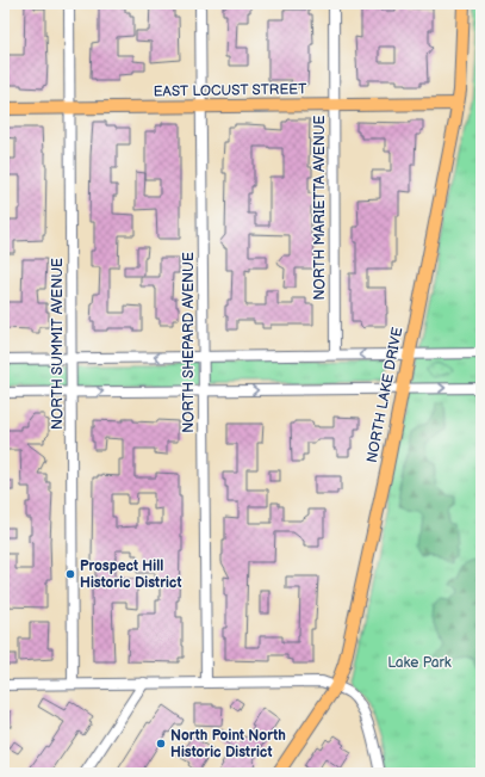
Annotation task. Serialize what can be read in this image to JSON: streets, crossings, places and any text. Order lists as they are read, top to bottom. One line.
{"streets":{"main road":["EAST LOCUST STREET","NORTH LAKE DRIVE"],"street":["NORTH MARIETTA AVENUE","NORTH SHEPARD AVENUE","NORTH SUMMIT AVENUE"]},"crossings":[["EAST LOCUST STREET","NORTH MARIETTA AVENUE"],["EAST LOCUST STREET","NORTH SHEPARD AVENUE"],["EAST LOCUST STREET","NORTH SUMMIT AVENUE"],["EAST LOCUST STREET","NORTH LAKE DRIVE"]],"parks":["Lake Park"],"places":["Prospect Hill Historic District","North Point North Historic District"]}
